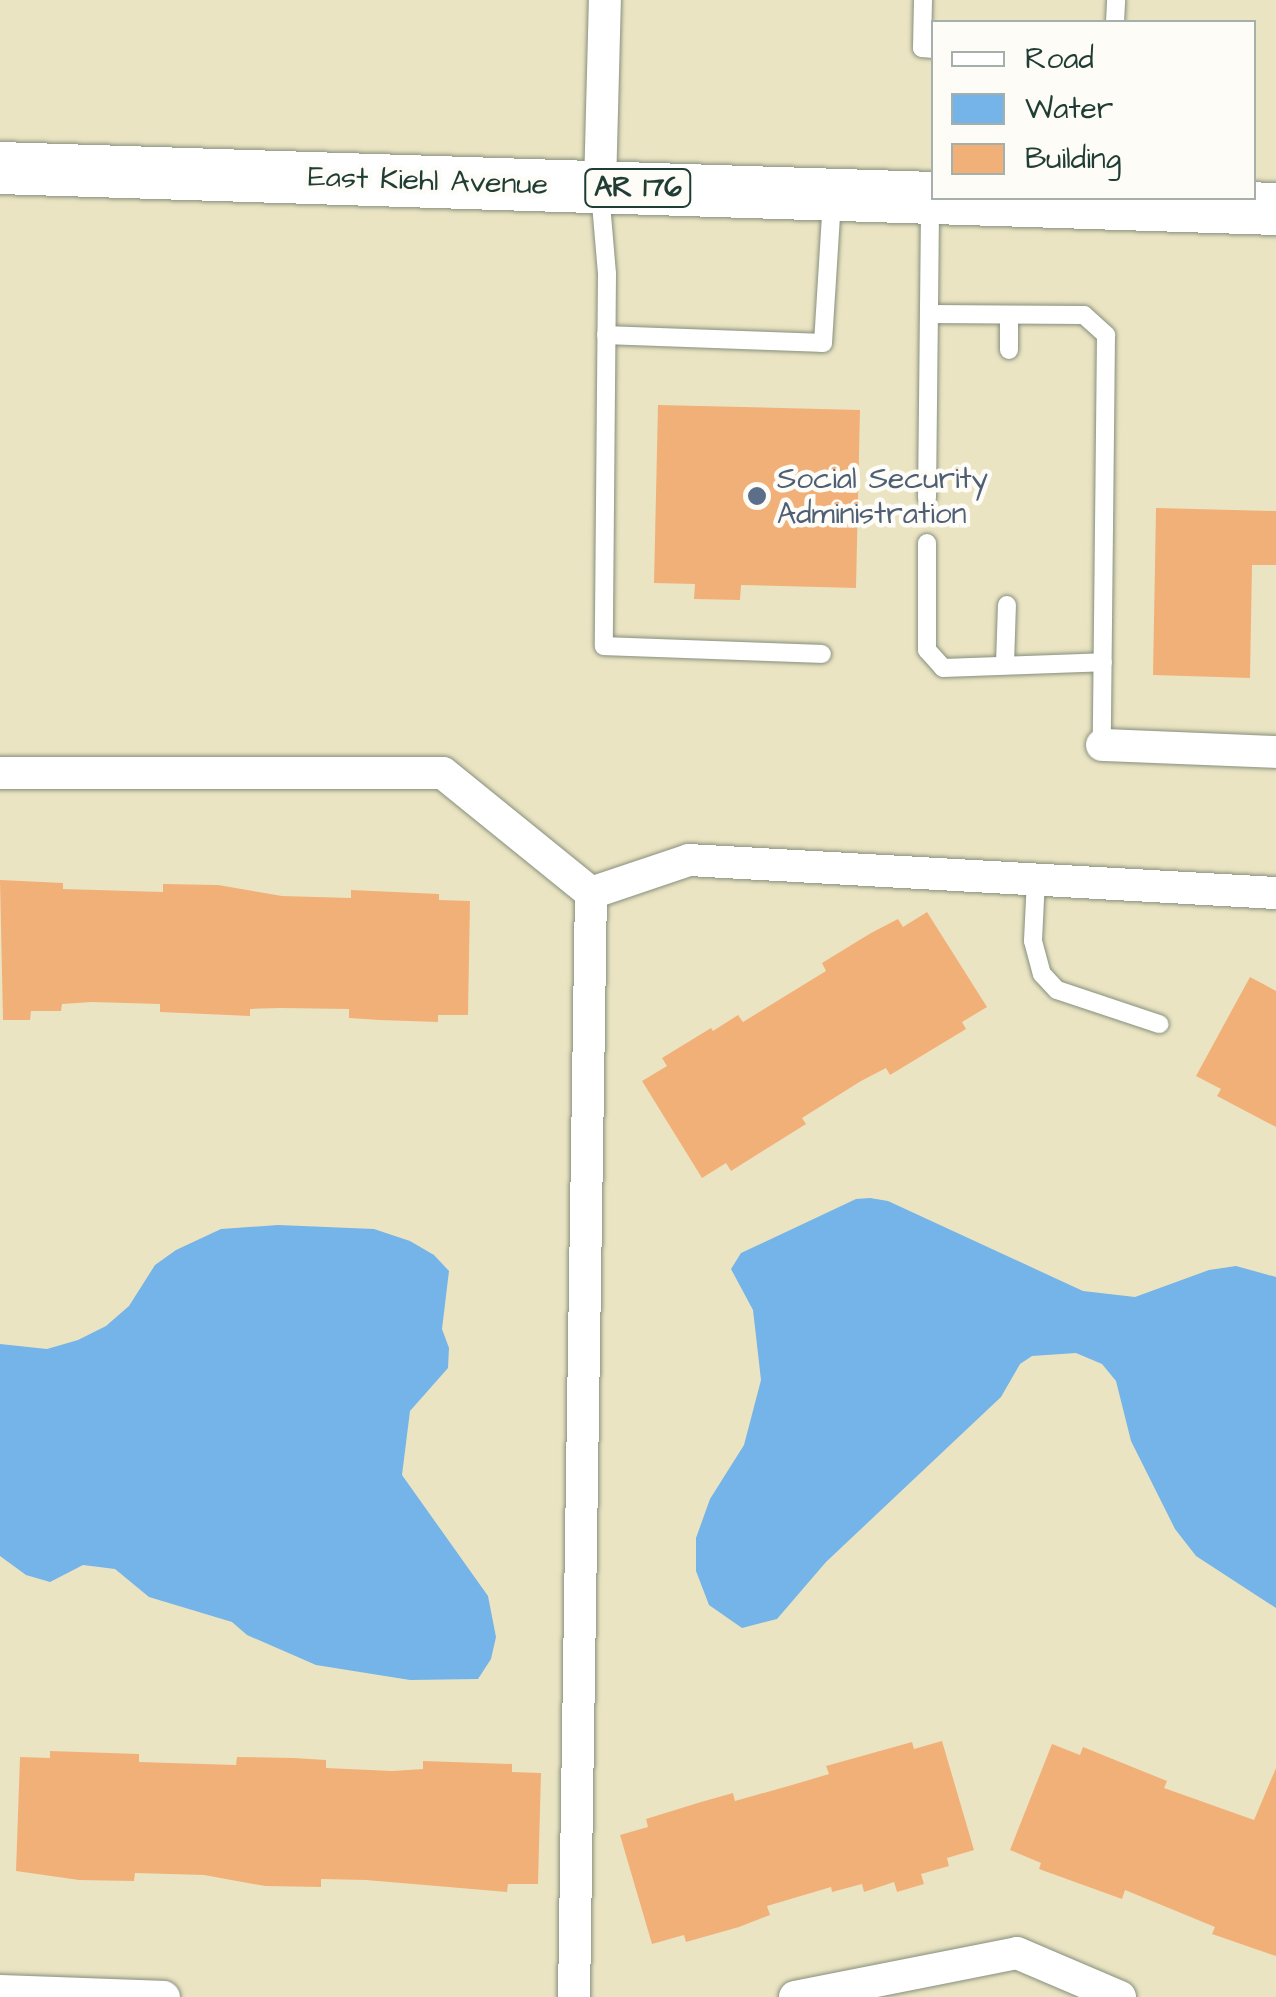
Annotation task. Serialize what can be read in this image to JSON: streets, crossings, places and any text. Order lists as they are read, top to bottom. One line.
{"streets":{"main road":["East Kiehl Avenue","AR 176"]},"places":["Social Security Administration"],"legend":["Road","Water","Building"]}
